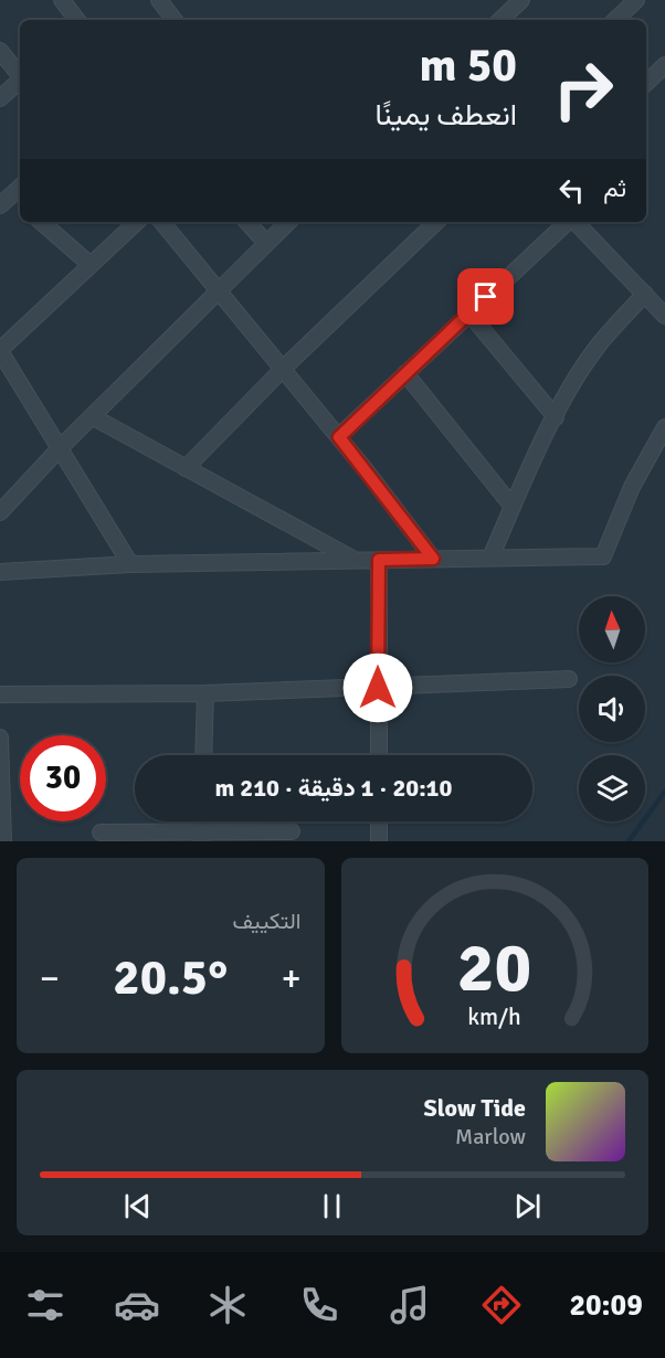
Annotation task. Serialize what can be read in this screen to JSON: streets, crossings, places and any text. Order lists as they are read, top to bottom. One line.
{"north":"top","page":{"turn":["50 m","انعطف يمينًا"],"then":"ثم","limit":"30","trip":"20:10 · 1 دقيقة · 210 m","tile":"التكييف","heat":["−","20.5°","+"],"song":["Slow Tide","Marlow"],"tabs":"20:09","gauge":["20","km/h"]}}
